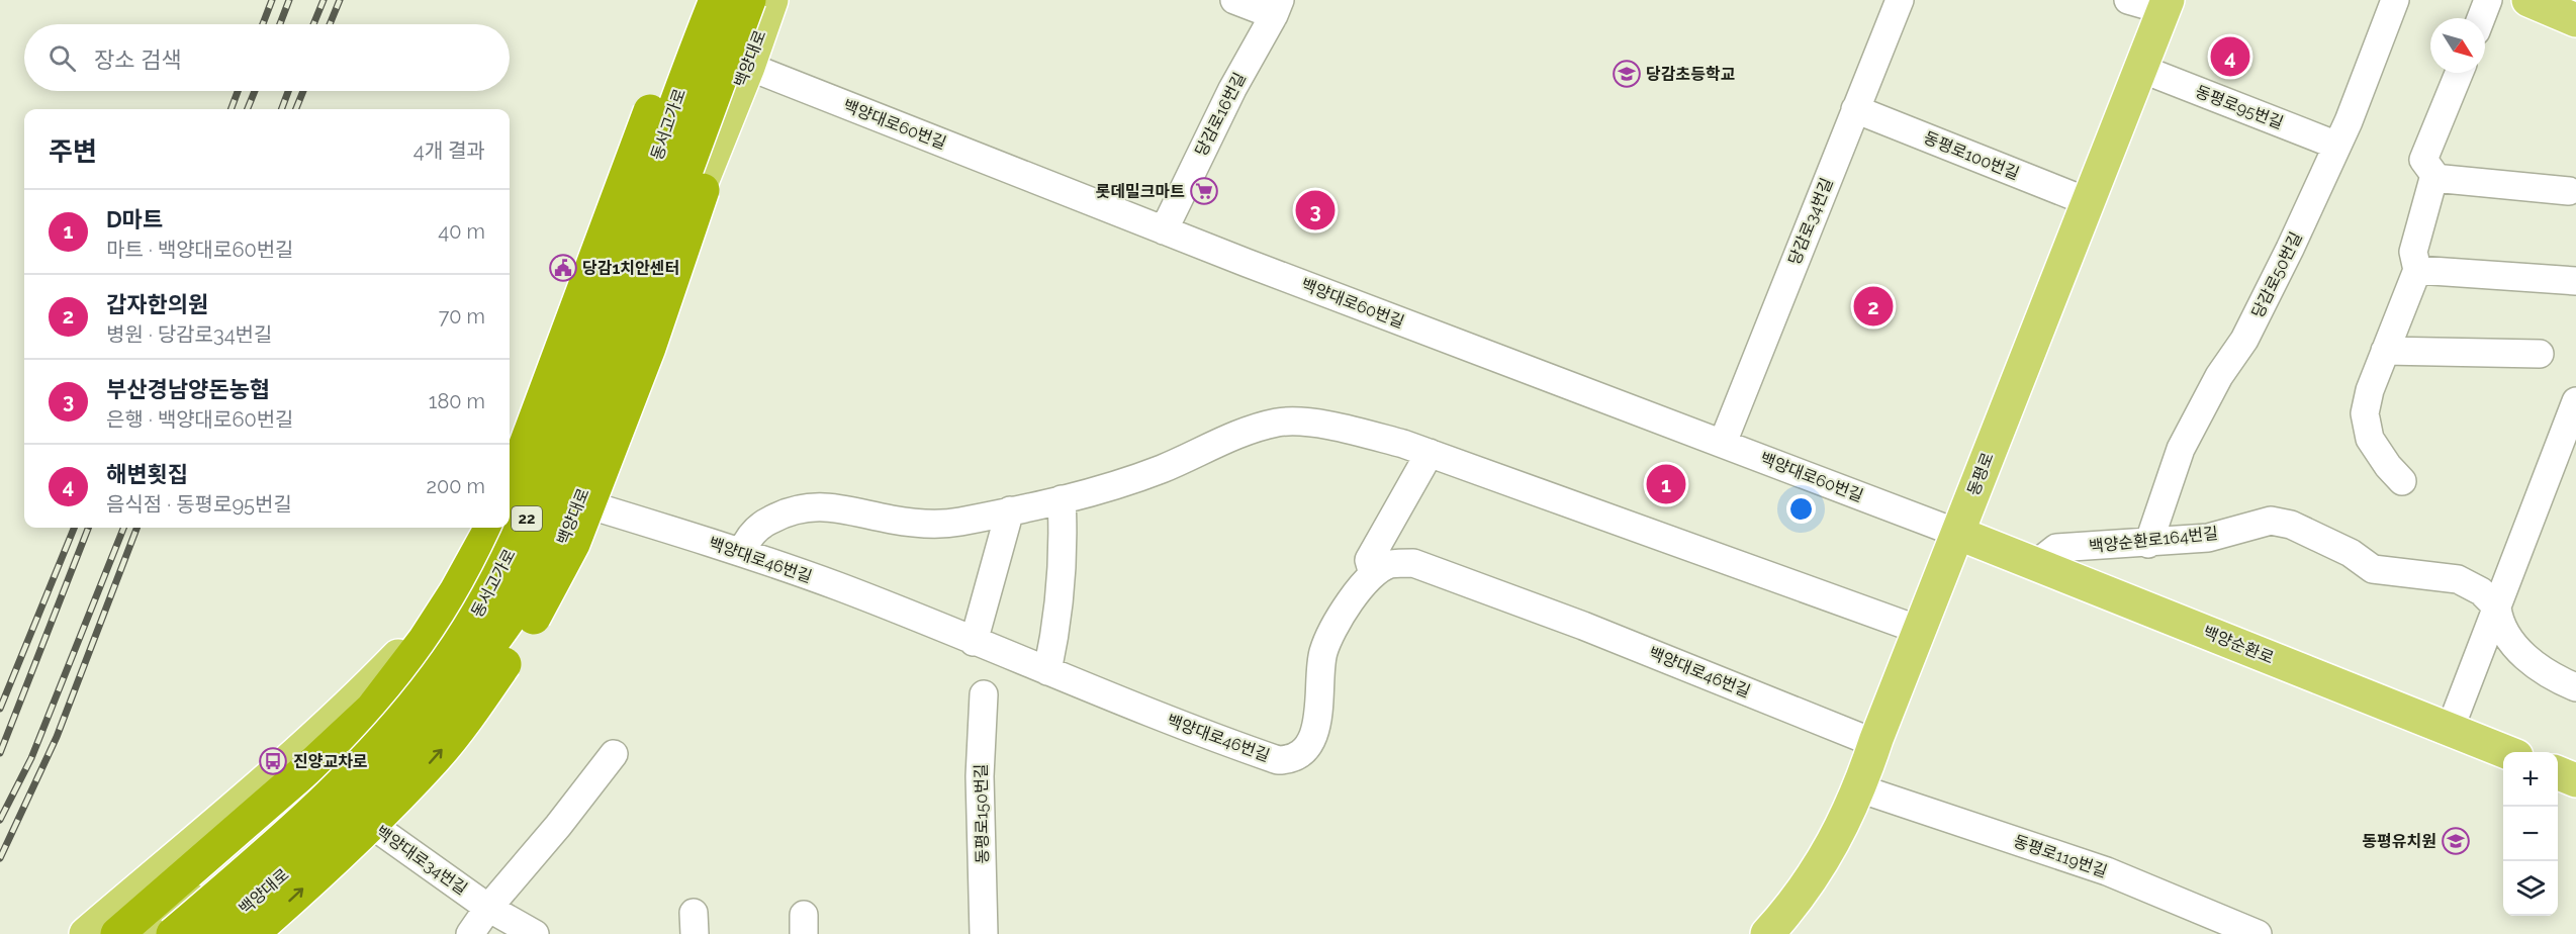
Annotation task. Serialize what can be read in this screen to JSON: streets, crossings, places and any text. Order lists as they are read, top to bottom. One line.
{"streets":{"highway":["동서고가로","22"],"main road":["백양대로","동평로","백양순환로"],"street":["동평로95번길","당감로16번길","백양대로60번길","동평로100번길","당감로34번길","당감로50번길","백양순환로164번길","백양대로46번길","동평로150번길","동평로119번길","백양대로34번길"]},"crossings":[["백양대로","백양대로60번길"],["백양대로","백양대로46번길"],["백양대로","백양대로34번길"],["동평로95번길","당감로50번길"],["동평로95번길","동평로"],["당감로16번길","백양대로60번길"],["동서고가로","백양대로60번길"],["백양대로60번길","당감로34번길"],["백양대로60번길","동평로"],["백양대로60번길","백양순환로"],["동평로100번길","당감로34번길"],["동평로100번길","동평로"],["당감로50번길","백양순환로164번길"],["동평로","백양대로46번길"],["동평로","백양순환로"],["동평로","동평로119번길"],["백양순환로164번길","백양순환로"]],"places":{"school or university":["당감초등학교","동평유치원"],"supermarket":["롯데밀크마트"],"public building":["당감1치안센터"],"bus stop":["진양교차로"]},"north":"bottom right","page":{"search":"장소 검색","pins":["4","3","2","1"],"heading":["주변","4개 결과"],"list":[{"mark":"1","name":"D마트","note":"마트 · 백양대로60번길","value":"40 m"},{"mark":"2","name":"갑자한의원","note":"병원 · 당감로34번길","value":"70 m"},{"mark":"3","name":"부산경남양돈농협","note":"은행 · 백양대로60번길","value":"180 m"},{"mark":"4","name":"해변횟집","note":"음식점 · 동평로95번길","value":"200 m"}],"map_buttons":["+","−"]}}
